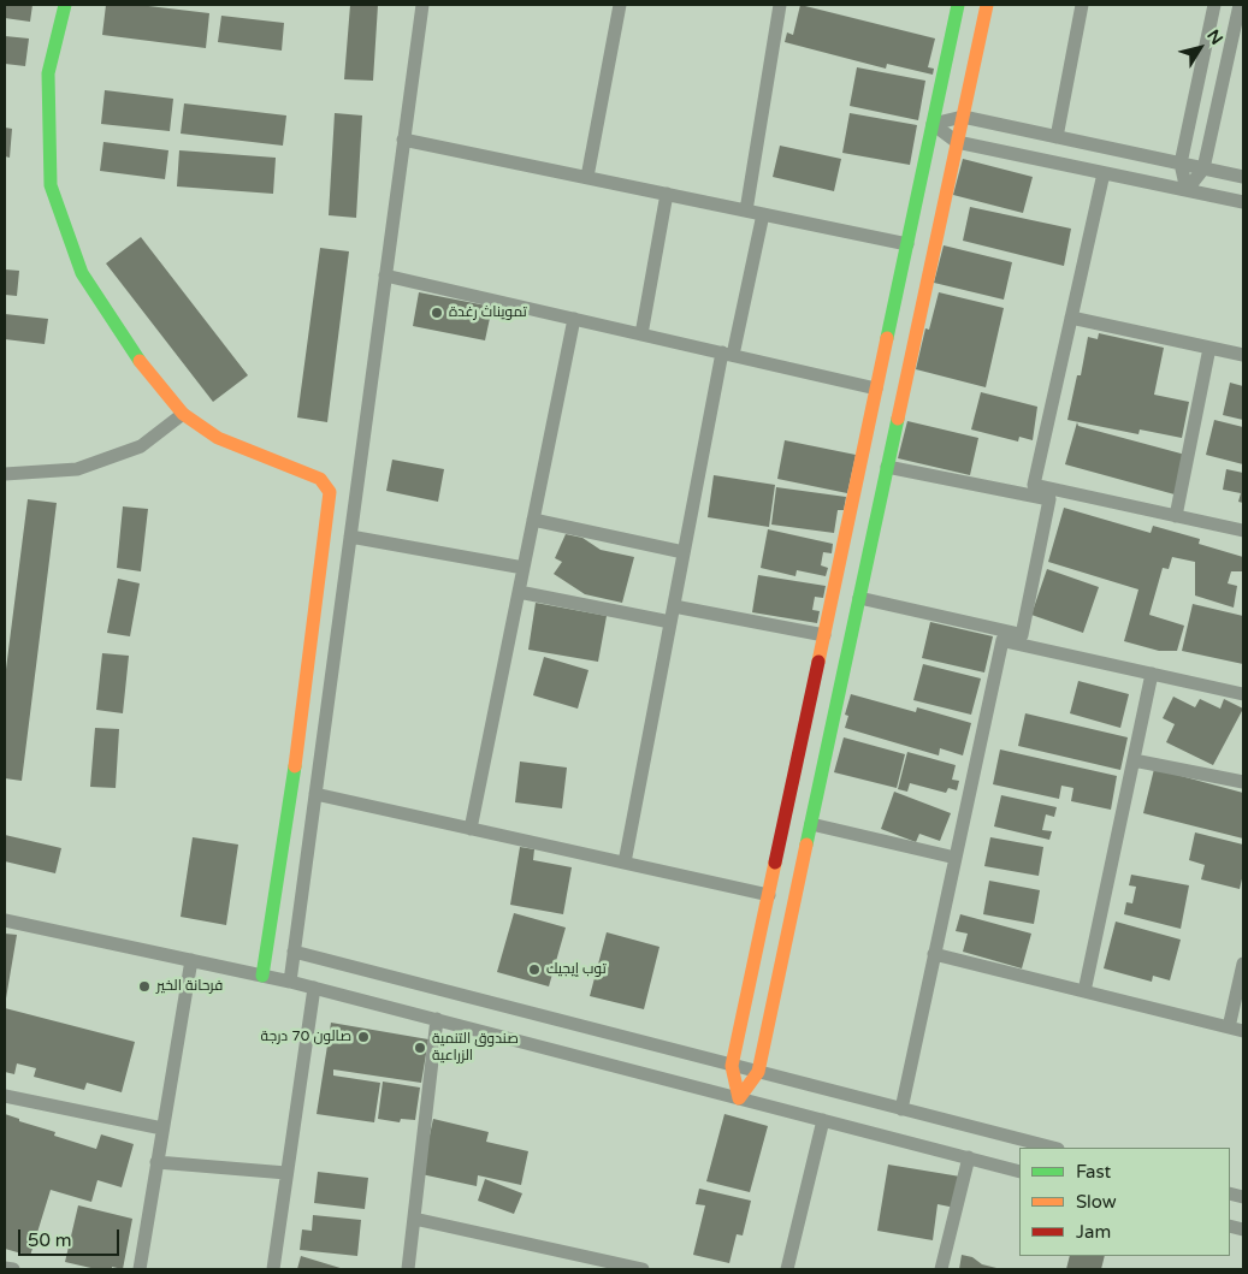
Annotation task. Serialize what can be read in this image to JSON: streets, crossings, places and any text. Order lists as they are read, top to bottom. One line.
{"places":["تمويناث رغدة","توب إيجيك","فرحانة الخير","صالون 70 درجة","صندوق التنمية الزراعية"],"legend":["Fast","Slow","Jam"],"scale_bar":"50 m","north":"top right"}
